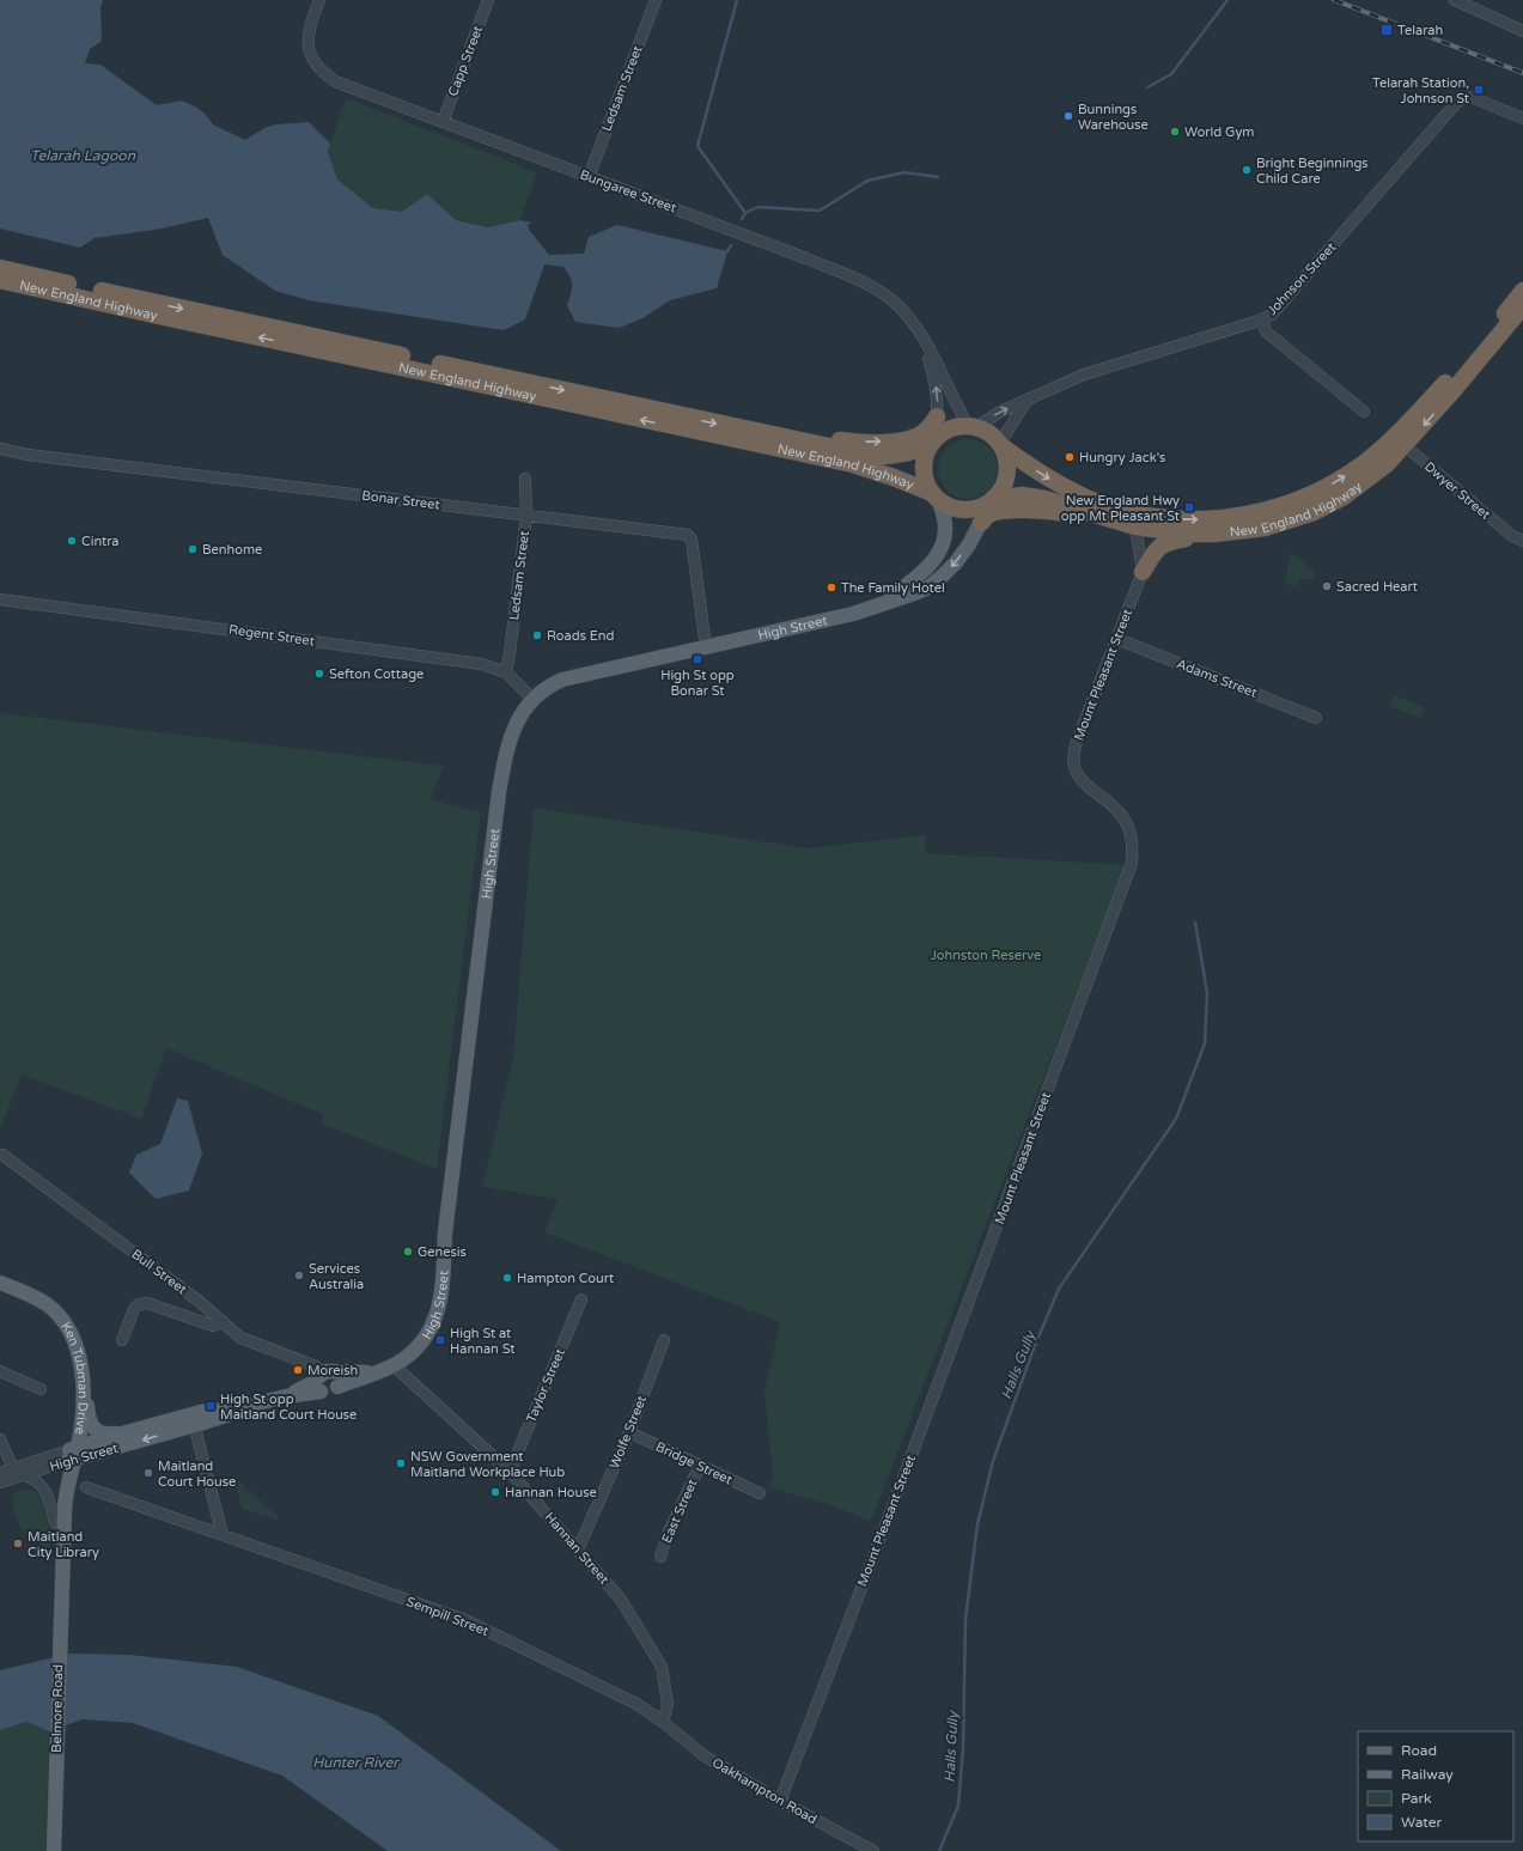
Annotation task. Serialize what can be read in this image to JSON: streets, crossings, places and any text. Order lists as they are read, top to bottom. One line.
{"streets":{"highway":["New England Highway"],"main road":["High Street","Ken Tubman Drive","Belmore Road"],"street":["Capp Street","Ledsam Street","Bungaree Street","Johnson Street","Dwyer Street","Bonar Street","Regent Street","Mount Pleasant Street","Adams Street","Bull Street","Taylor Street","Wolfe Street","Bridge Street","East Street","Hannan Street","Sempill Street","Oakhampton Road"]},"crossings":[["Capp Street","Bungaree Street"],["Ledsam Street","Bungaree Street"],["Ledsam Street","Bonar Street"],["Ledsam Street","Regent Street"],["Bungaree Street","Johnson Street"],["Bungaree Street","New England Highway"],["Bungaree Street","High Street"],["Johnson Street","New England Highway"],["Johnson Street","High Street"],["New England Highway","Dwyer Street"],["New England Highway","High Street"],["New England Highway","Mount Pleasant Street"],["Bonar Street","High Street"],["High Street","Regent Street"],["High Street","Bull Street"],["High Street","Ken Tubman Drive"],["High Street","Hannan Street"],["High Street","Belmore Road"],["Mount Pleasant Street","Adams Street"],["Mount Pleasant Street","Oakhampton Road"],["Ken Tubman Drive","Belmore Road"],["Taylor Street","Hannan Street"],["Wolfe Street","Bridge Street"],["Wolfe Street","Hannan Street"],["Bridge Street","East Street"],["Hannan Street","Sempill Street"],["Hannan Street","Oakhampton Road"],["Sempill Street","Oakhampton Road"]],"water":["Telarah Lagoon","Halls Gully","Hunter River"],"parks":["Johnston Reserve"],"places":{"transit":["Telarah","Telarah Station, Johnson St","New England Hwy opp Mt Pleasant St","High St opp Bonar St","High St at Hannan St","High St opp Maitland Court House"],"other":["Bunnings Warehouse","World Gym","Bright Beginnings Child Care","Hungry Jack's","Cintra","Benhome","Sacred Heart","The Family Hotel","Roads End","Sefton Cottage","Genesis","Services Australia","Hampton Court","Moreish","NSW Government Maitland Workplace Hub","Maitland Court House","Hannan House","Maitland City Library"]},"legend":["Road","Railway","Park","Water"]}
